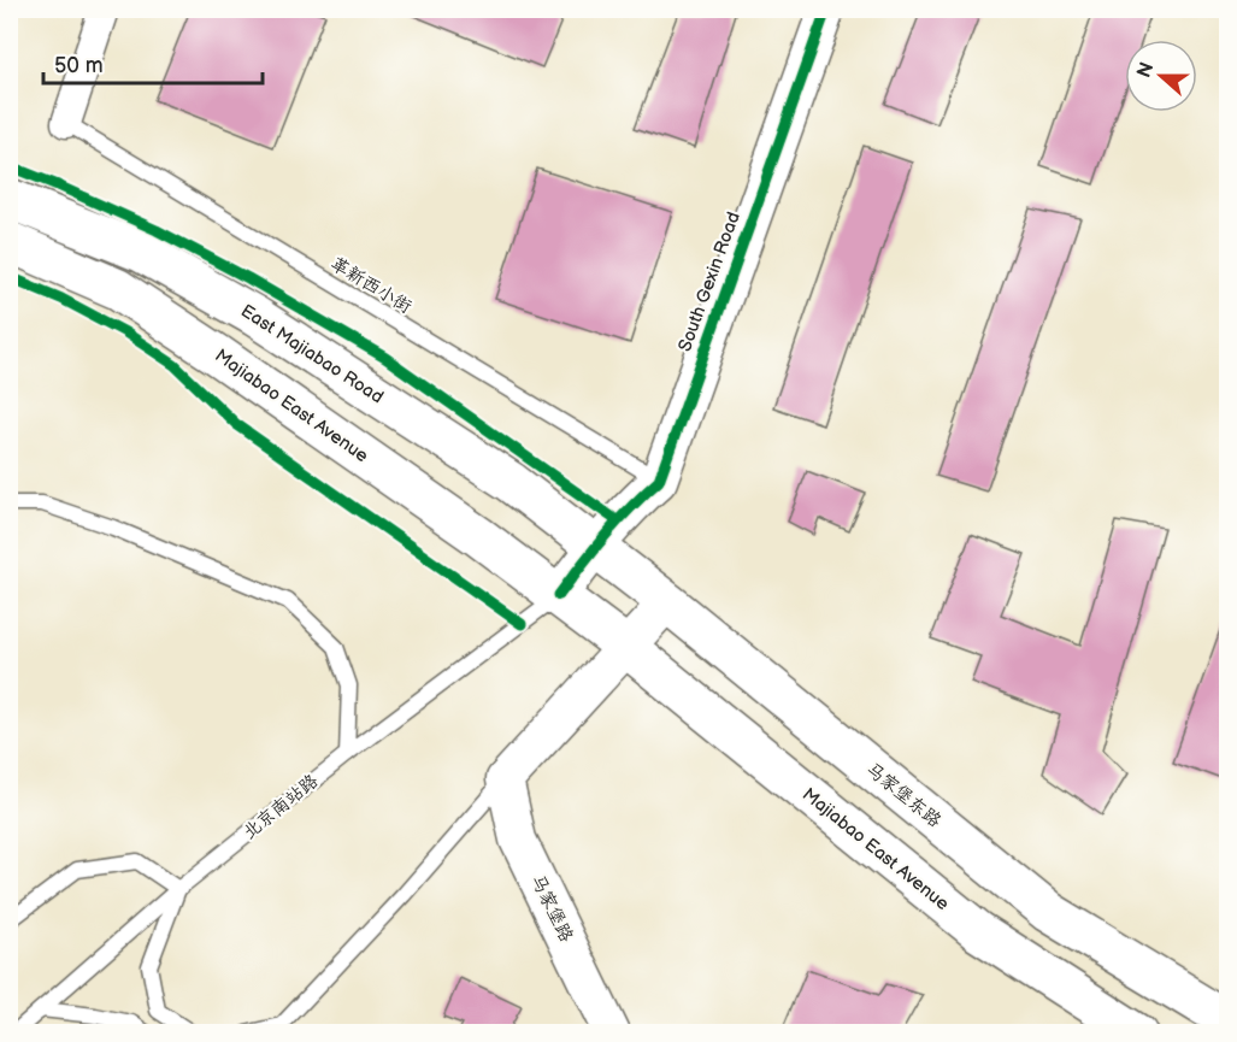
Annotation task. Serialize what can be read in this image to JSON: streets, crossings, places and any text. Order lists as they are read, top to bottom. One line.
{"streets":{"main road":["East Majiabao Road","Majiabao East Avenue","马家堡东路"],"street":["South Gexin Road","马家堡路"],"lane":["革新西小街","北京南站路"]},"crossings":[["South Gexin Road","革新西小街"],["South Gexin Road","East Majiabao Road"],["South Gexin Road","Majiabao East Avenue"],["South Gexin Road","马家堡东路"],["South Gexin Road","北京南站路"],["East Majiabao Road","马家堡东路"],["Majiabao East Avenue","北京南站路"]],"scale_bar":"50 m","north":"left"}
